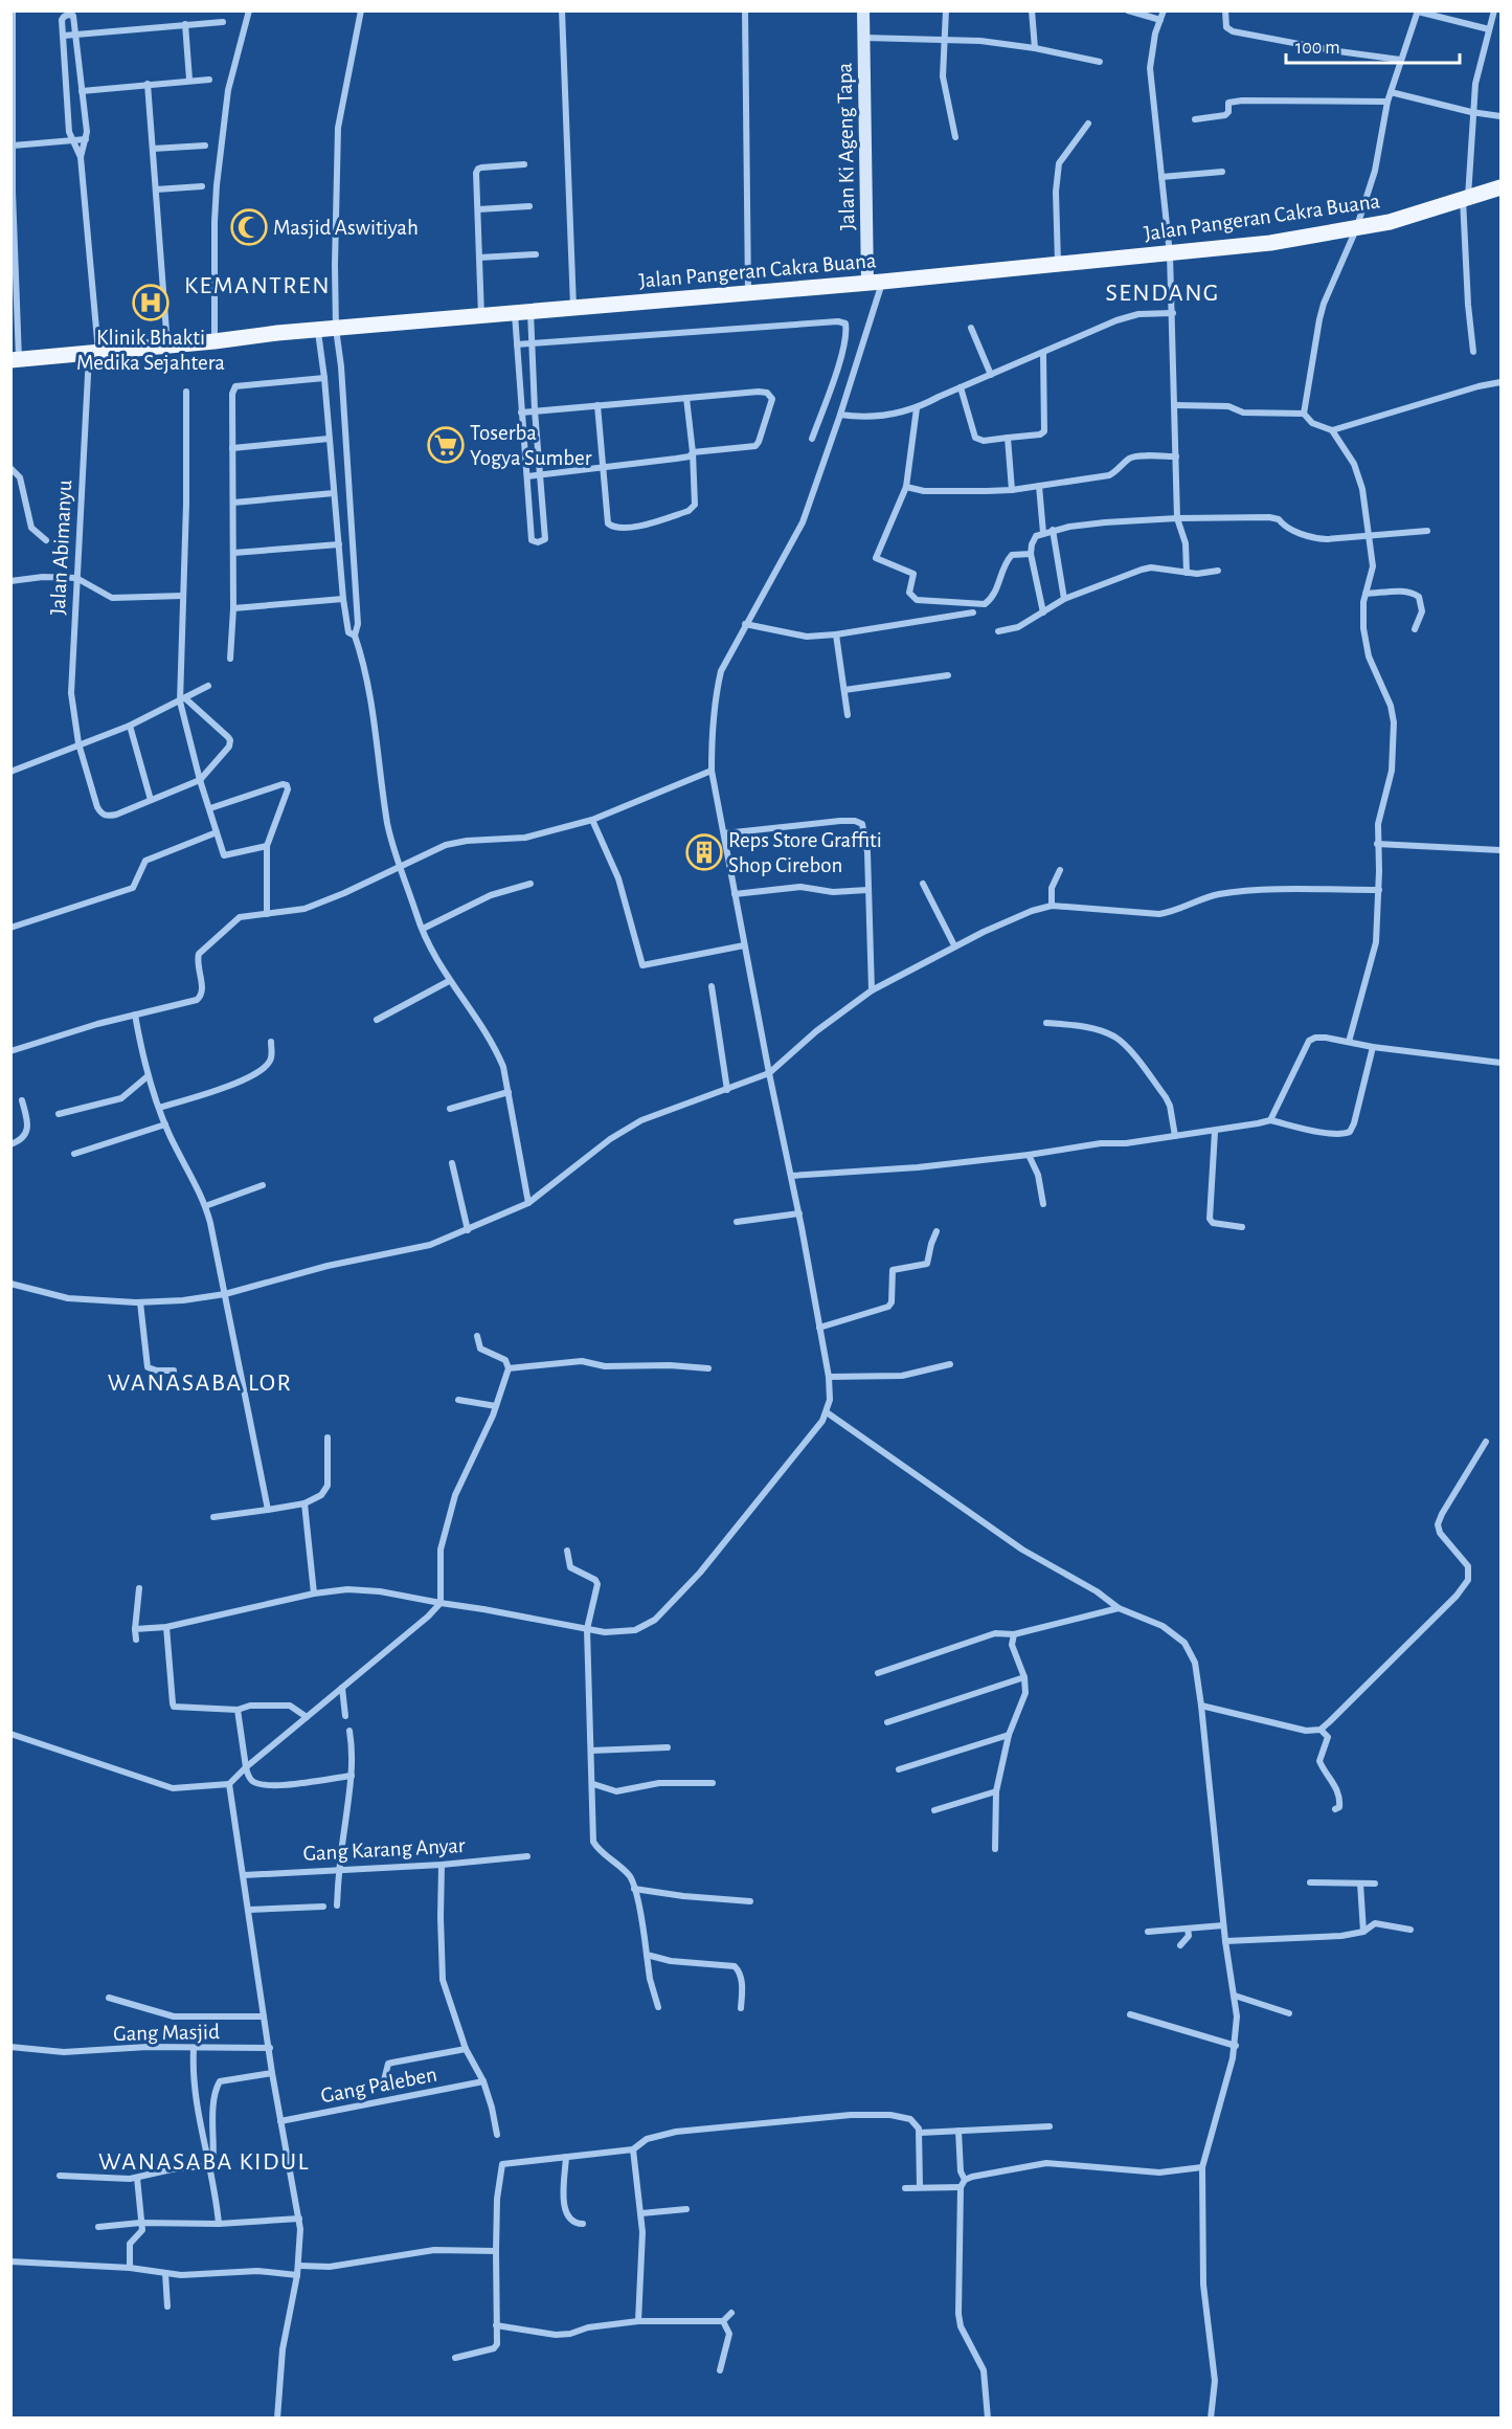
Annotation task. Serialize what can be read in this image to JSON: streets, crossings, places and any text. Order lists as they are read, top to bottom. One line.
{"streets":{"main road":["Jalan Pangeran Cakra Buana"],"street":["Jalan Ki Ageng Tapa","Jalan Abimanyu","Gang Karang Anyar","Gang Masjid","Gang Paleben"]},"crossings":[["Jalan Ki Ageng Tapa","Jalan Pangeran Cakra Buana"],["Jalan Pangeran Cakra Buana","Jalan Abimanyu"]],"districts":["KEMANTREN","SENDANG","WANASABA LOR","WANASABA KIDUL"],"places":{"mosque":["Masjid Aswitiyah"],"hospital":["Klinik Bhakti Medika Sejahtera"],"supermarket":["Toserba Yogya Sumber"],"building":["Reps Store Graffiti Shop Cirebon"]},"scale_bar":"100 m"}
